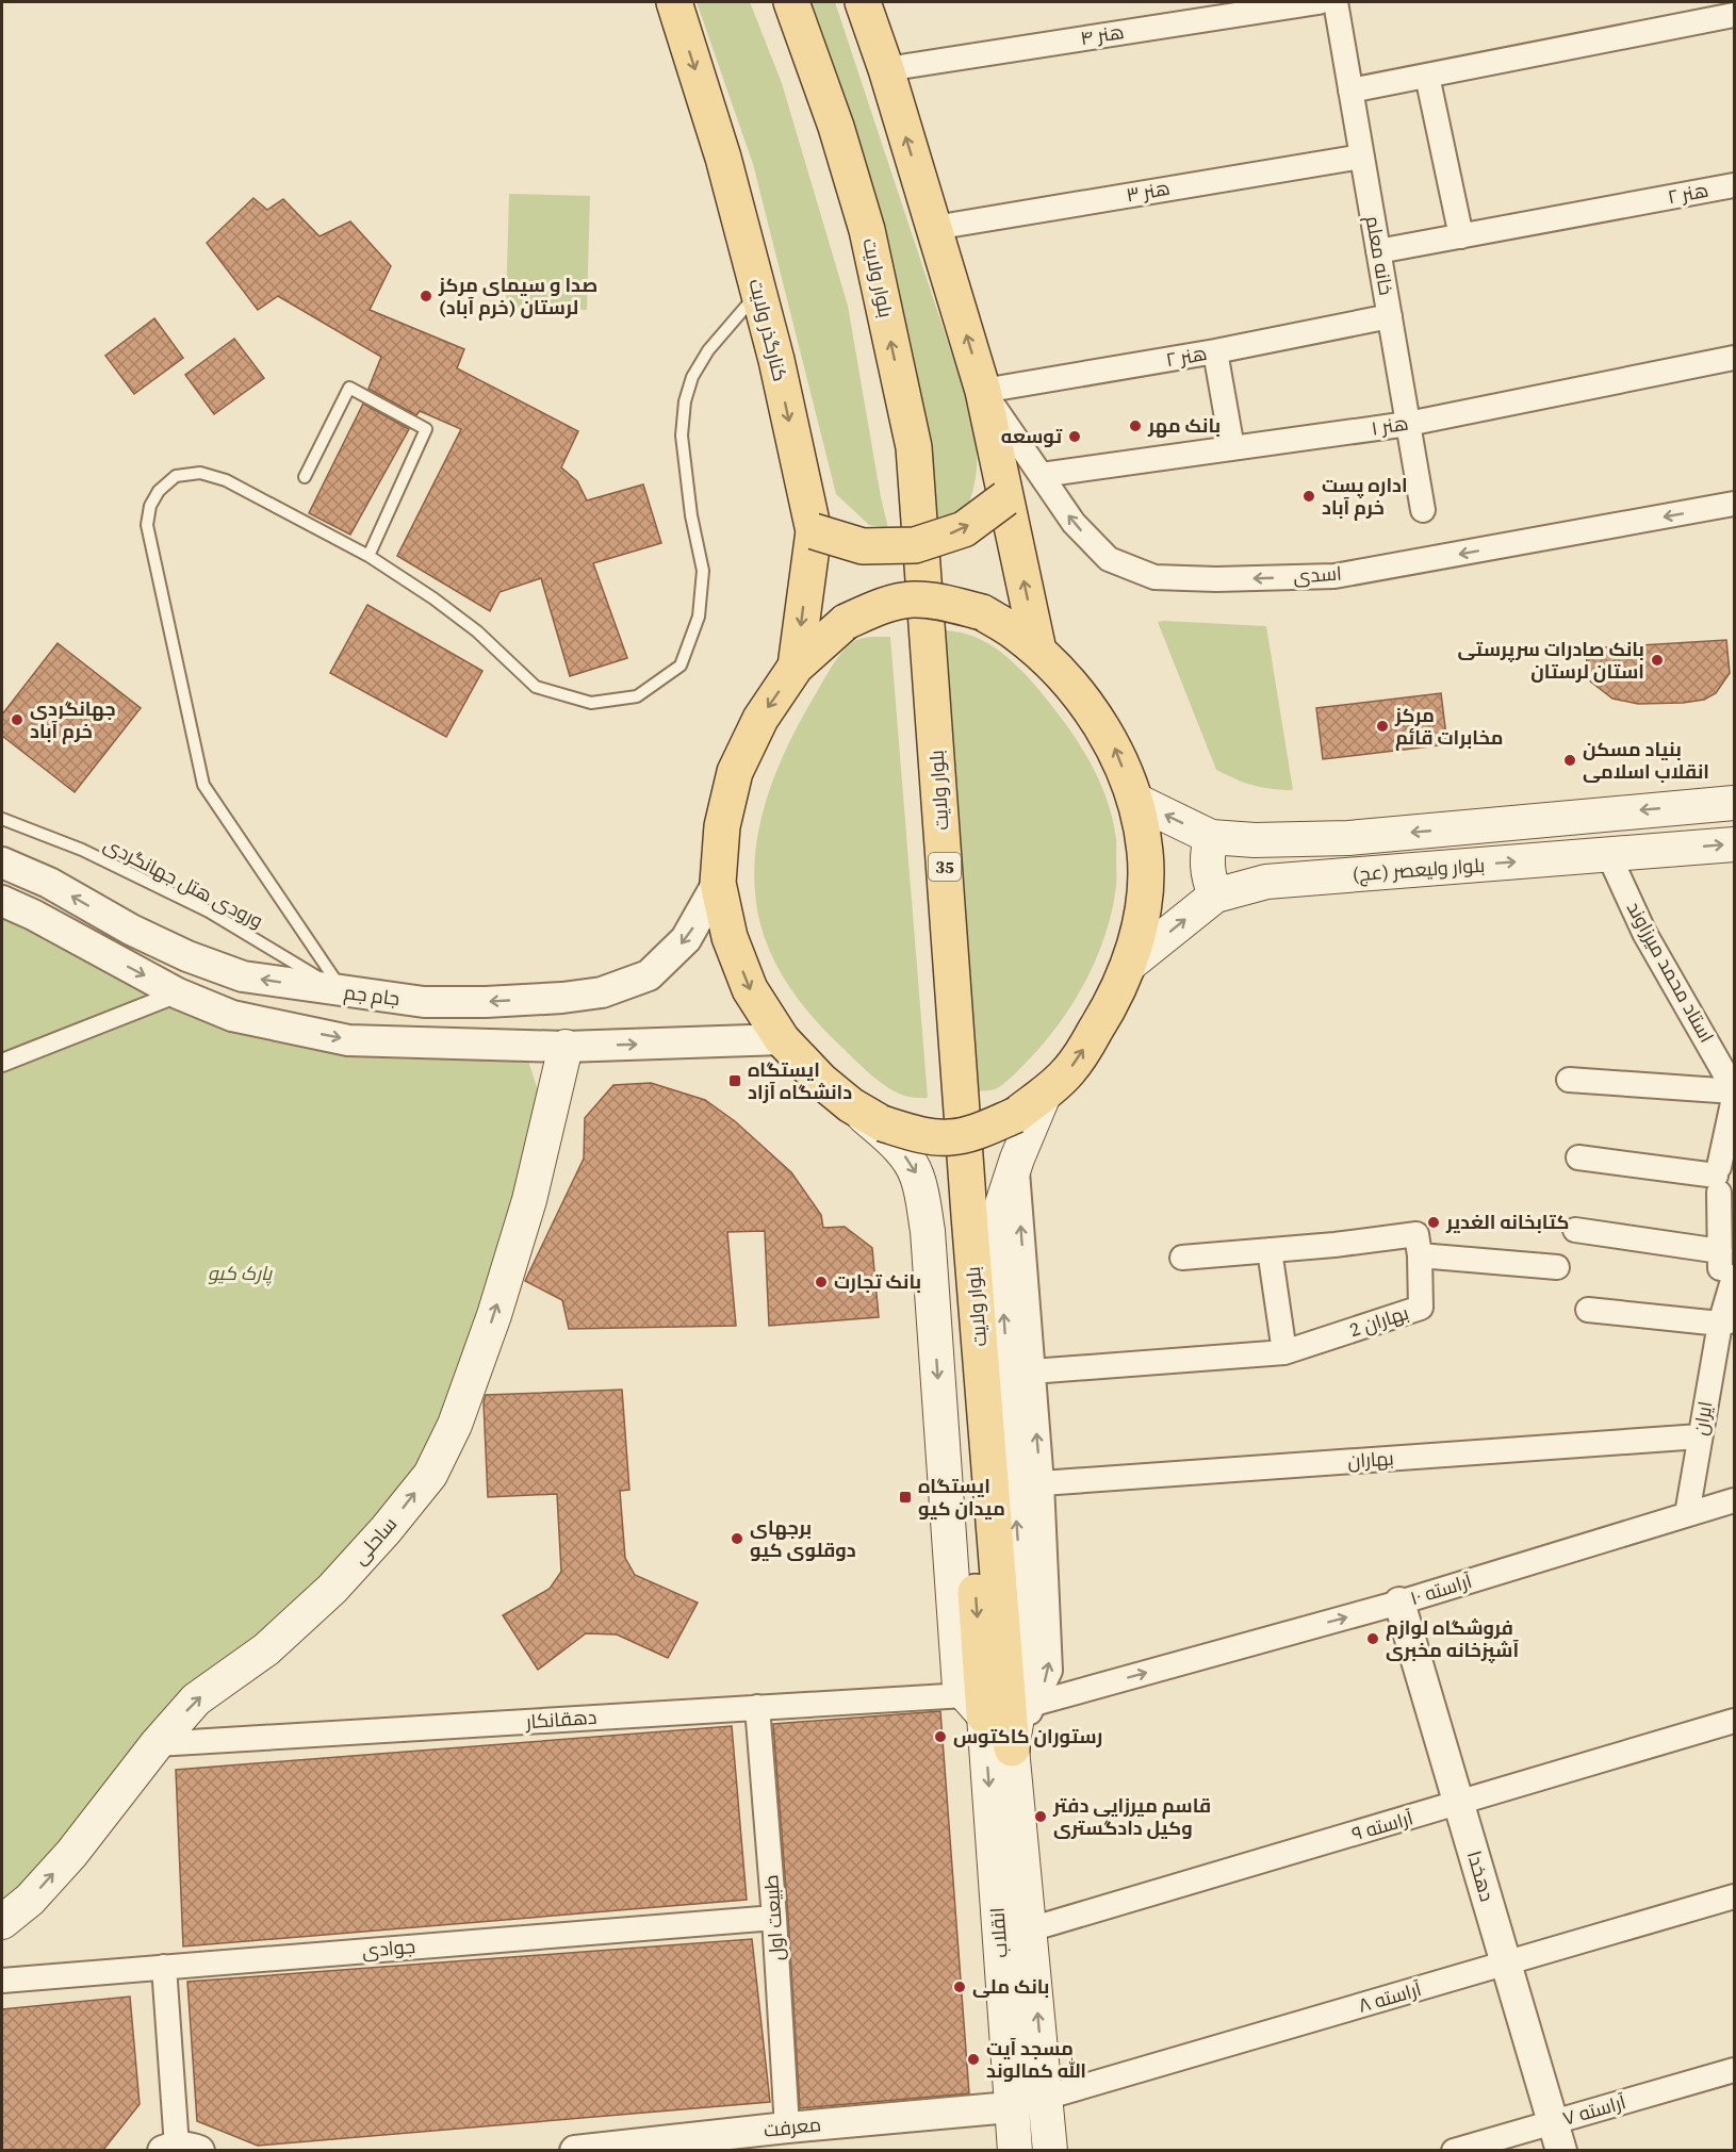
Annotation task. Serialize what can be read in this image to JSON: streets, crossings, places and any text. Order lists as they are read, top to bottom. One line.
{"streets":{"main road":["بلوار ولایت","کنارگذر ولایت","35","بلوار ولیعصر (عج)","ساحلی","انقلاب"],"street":["هنر ۴","هنر ۳","هنر ۲","خانه معلم","هنر ۱","اسدی","استاد محمد میرزاوند","جام جم","بهاران 2","ایران","بهاران","آراسته ۱۰","دهقانکار","آراسته ۹","دهخدا","طبیعت اول","جوادی","آراسته ۸","آراسته ۷","معرفت"],"lane":["ورودی هتل جهانگردی"]},"crossings":[["هنر ۳","خانه معلم"],["هنر ۲","خانه معلم"],["هنر ۲","اسدی"],["خانه معلم","هنر ۱"],["بلوار ولایت","دهقانکار"],["بلوار ولایت","انقلاب"],["هنر ۱","اسدی"],["بلوار ولیعصر (عج)","استاد محمد میرزاوند"],["ورودی هتل جهانگردی","جام جم"],["ایران","بهاران"],["ایران","آراسته ۱۰"],["ساحلی","دهقانکار"],["آراسته ۱۰","دهخدا"],["دهقانکار","طبیعت اول"],["دهقانکار","انقلاب"],["آراسته ۹","دهخدا"],["آراسته ۹","انقلاب"],["دهخدا","آراسته ۸"],["دهخدا","آراسته ۷"],["طبیعت اول","جوادی"],["طبیعت اول","معرفت"],["انقلاب","آراسته ۸"],["انقلاب","معرفت"]],"one_way":["اسدی","ساحلی","آراسته ۱۰"],"parks":["پارک کیو"],"places":{"other":["صدا و سیمای مرکز لرستان (خرم آباد)","بانک مهر","توسعه","اداره پست خرم آباد","بانک صادرات سرپرستی استان لرستان","جهانگردى خرم آباد","مرکز مخابرات قائم","بنیاد مسکن انقلاب اسلامی","کتابخانه الغدیر","بانک تجارت","برجهای دوقلوی کیو","فروشگاه لوازم آشپزخانه مخبری","رستوران کاکتوس","قاسم میرزایی دفتر وکیل دادگستری","بانک ملی","مسجد آیت الله کمالوند"],"transit":["ایستگاه دانشگاه آزاد","ایستگاه میدان کیو"]}}
